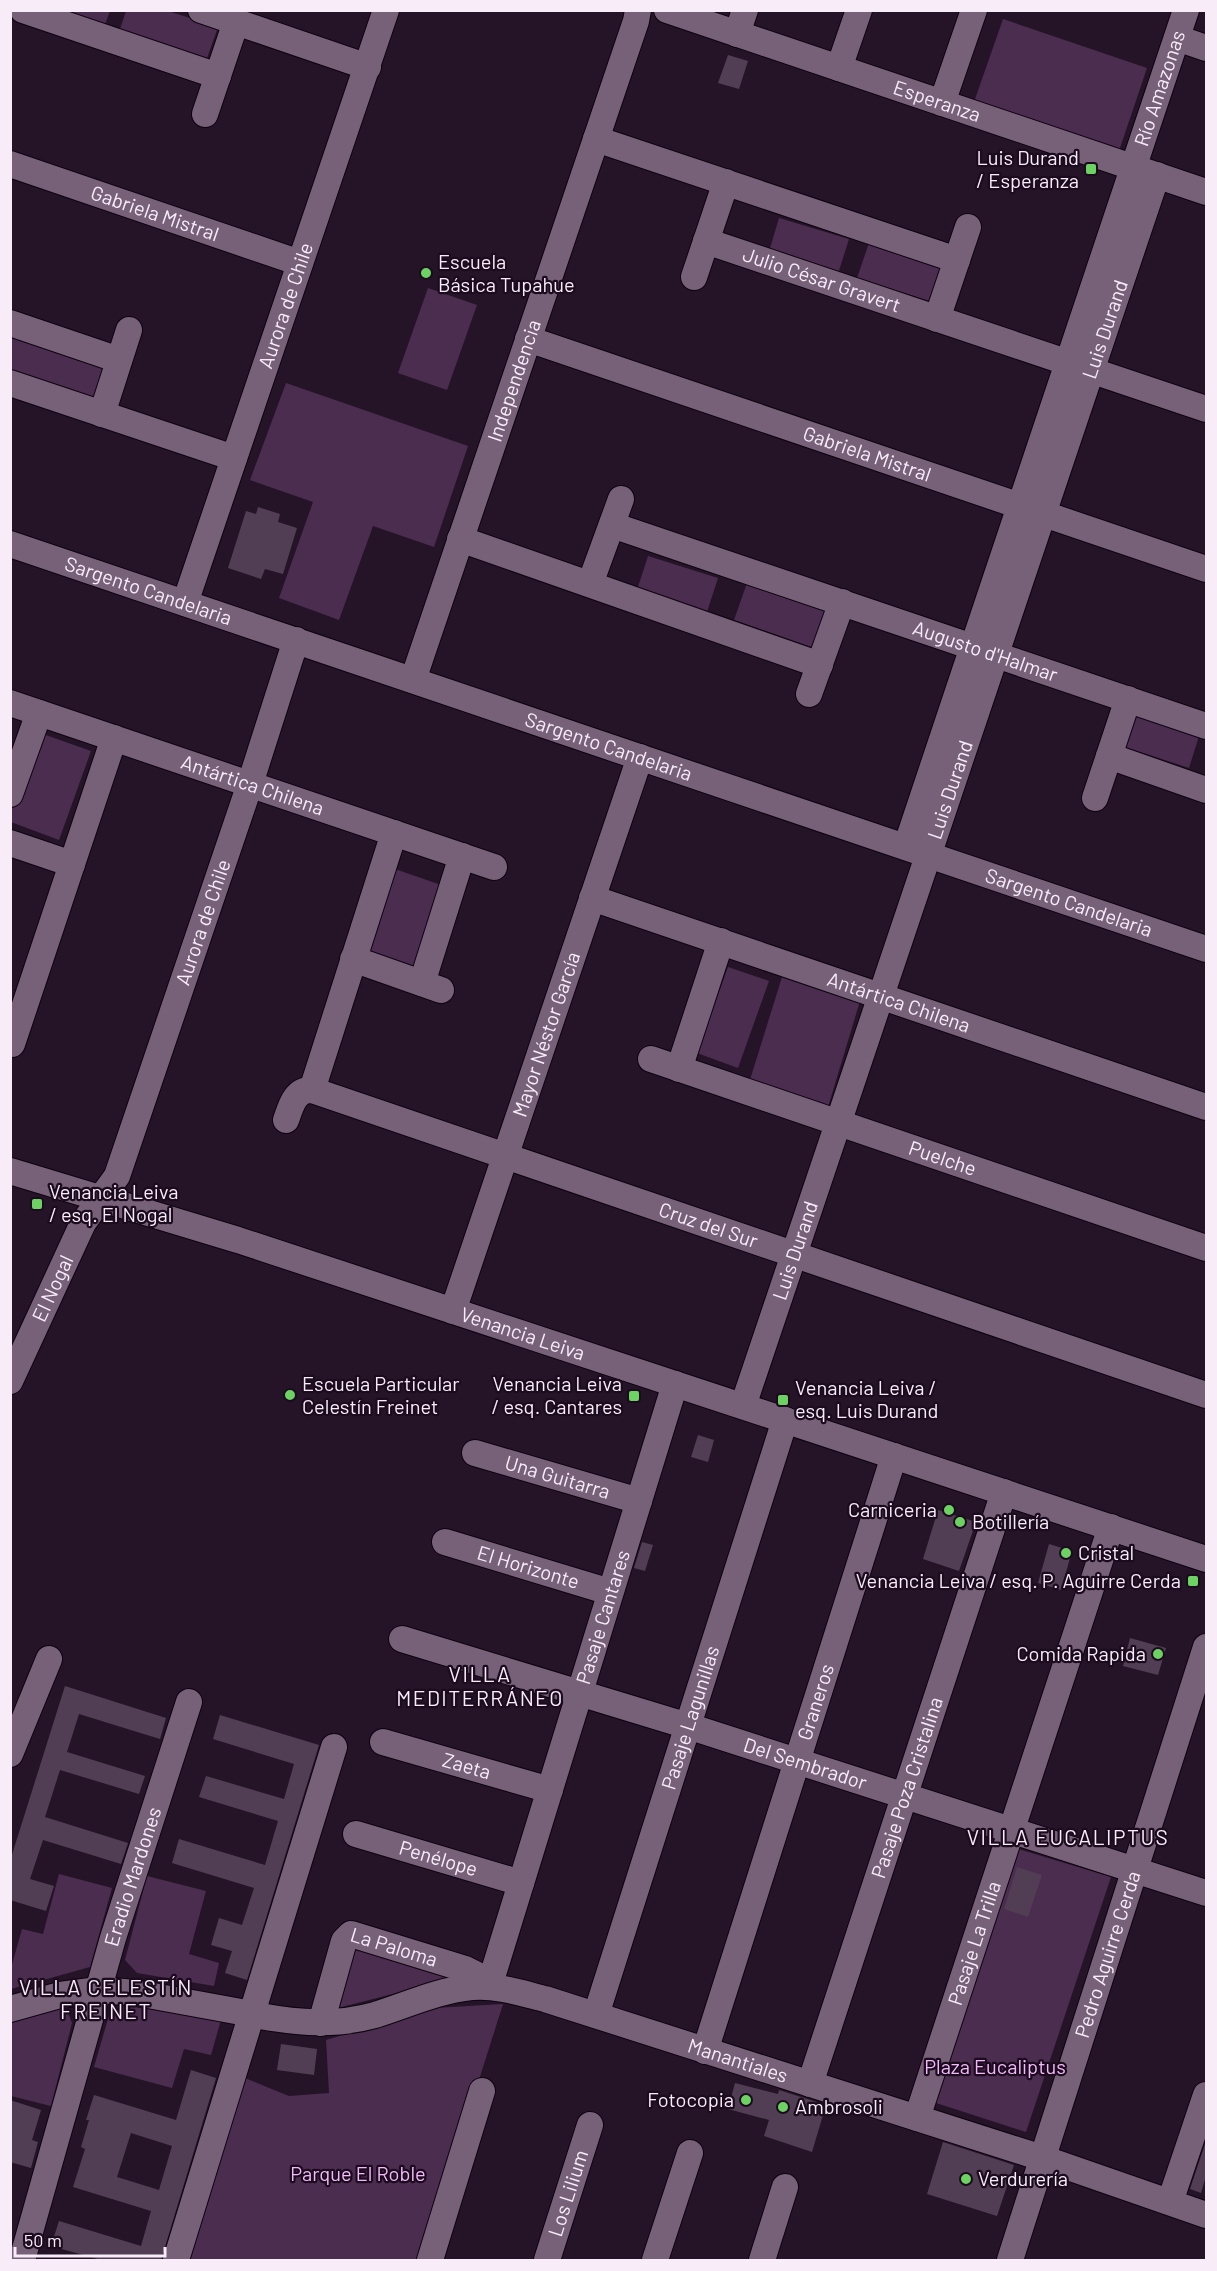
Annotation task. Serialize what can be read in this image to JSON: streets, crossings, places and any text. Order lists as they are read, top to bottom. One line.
{"streets":{"street":["Río Amazonas","Esperanza","Gabriela Mistral","Julio César Gravert","Aurora de Chile","Luis Durand","Independencia","Sargento Candelaria","Augusto d'Halmar","Antártica Chilena","Mayor Néstor García","Puelche","Cruz del Sur","El Nogal","Venancia Leiva","Una Guitarra","El Horizonte","Pasaje Cantares","Graneros","Pasaje Lagunillas","Del Sembrador","Zaeta","Pasaje Poza Cristalina","Penélope","Eradio Mardones","Pasaje La Trilla","La Paloma","Pedro Aguirre Cerda","Manantiales","Los Lilium"]},"crossings":[["Río Amazonas","Esperanza"],["Río Amazonas","Luis Durand"],["Esperanza","Luis Durand"],["Gabriela Mistral","Aurora de Chile"],["Gabriela Mistral","Luis Durand"],["Gabriela Mistral","Independencia"],["Julio César Gravert","Luis Durand"],["Aurora de Chile","Sargento Candelaria"],["Aurora de Chile","Antártica Chilena"],["Aurora de Chile","El Nogal"],["Aurora de Chile","Venancia Leiva"],["Luis Durand","Sargento Candelaria"],["Luis Durand","Augusto d'Halmar"],["Luis Durand","Antártica Chilena"],["Luis Durand","Puelche"],["Luis Durand","Cruz del Sur"],["Luis Durand","Venancia Leiva"],["Independencia","Sargento Candelaria"],["Sargento Candelaria","Mayor Néstor García"],["Antártica Chilena","Mayor Néstor García"],["Mayor Néstor García","Cruz del Sur"],["Mayor Néstor García","Venancia Leiva"],["El Nogal","Venancia Leiva"],["Venancia Leiva","Pasaje Cantares"],["Venancia Leiva","Graneros"],["Venancia Leiva","Pasaje Lagunillas"],["Venancia Leiva","Pasaje Poza Cristalina"],["Venancia Leiva","Pasaje La Trilla"],["Una Guitarra","Pasaje Cantares"],["El Horizonte","Pasaje Cantares"],["Pasaje Cantares","Del Sembrador"],["Pasaje Cantares","Zaeta"],["Pasaje Cantares","Penélope"],["Pasaje Cantares","La Paloma"],["Pasaje Cantares","Manantiales"],["Graneros","Del Sembrador"],["Graneros","Manantiales"],["Pasaje Lagunillas","Del Sembrador"],["Pasaje Lagunillas","Manantiales"],["Del Sembrador","Pasaje Poza Cristalina"],["Del Sembrador","Pasaje La Trilla"],["Del Sembrador","Pedro Aguirre Cerda"],["Pasaje Poza Cristalina","Manantiales"],["Eradio Mardones","Manantiales"],["Pasaje La Trilla","Manantiales"],["La Paloma","Manantiales"],["Pedro Aguirre Cerda","Manantiales"]],"districts":["VILLA MEDITERRÁNEO","VILLA EUCALIPTUS","VILLA CELESTÍN FREINET"],"parks":["Plaza Eucaliptus","Parque El Roble"],"places":{"transit":["Luis Durand / Esperanza","Venancia Leiva / esq. El Nogal","Venancia Leiva / esq. Cantares","Venancia Leiva / esq. Luis Durand","Venancia Leiva / esq. P. Aguirre Cerda"],"other":["Escuela Básica Tupahue","Escuela Particular Celestín Freinet","Carniceria","Botillería","Cristal","Comida Rapida","Fotocopia","Ambrosoli","Verdurería"]},"scale_bar":"50 m"}
